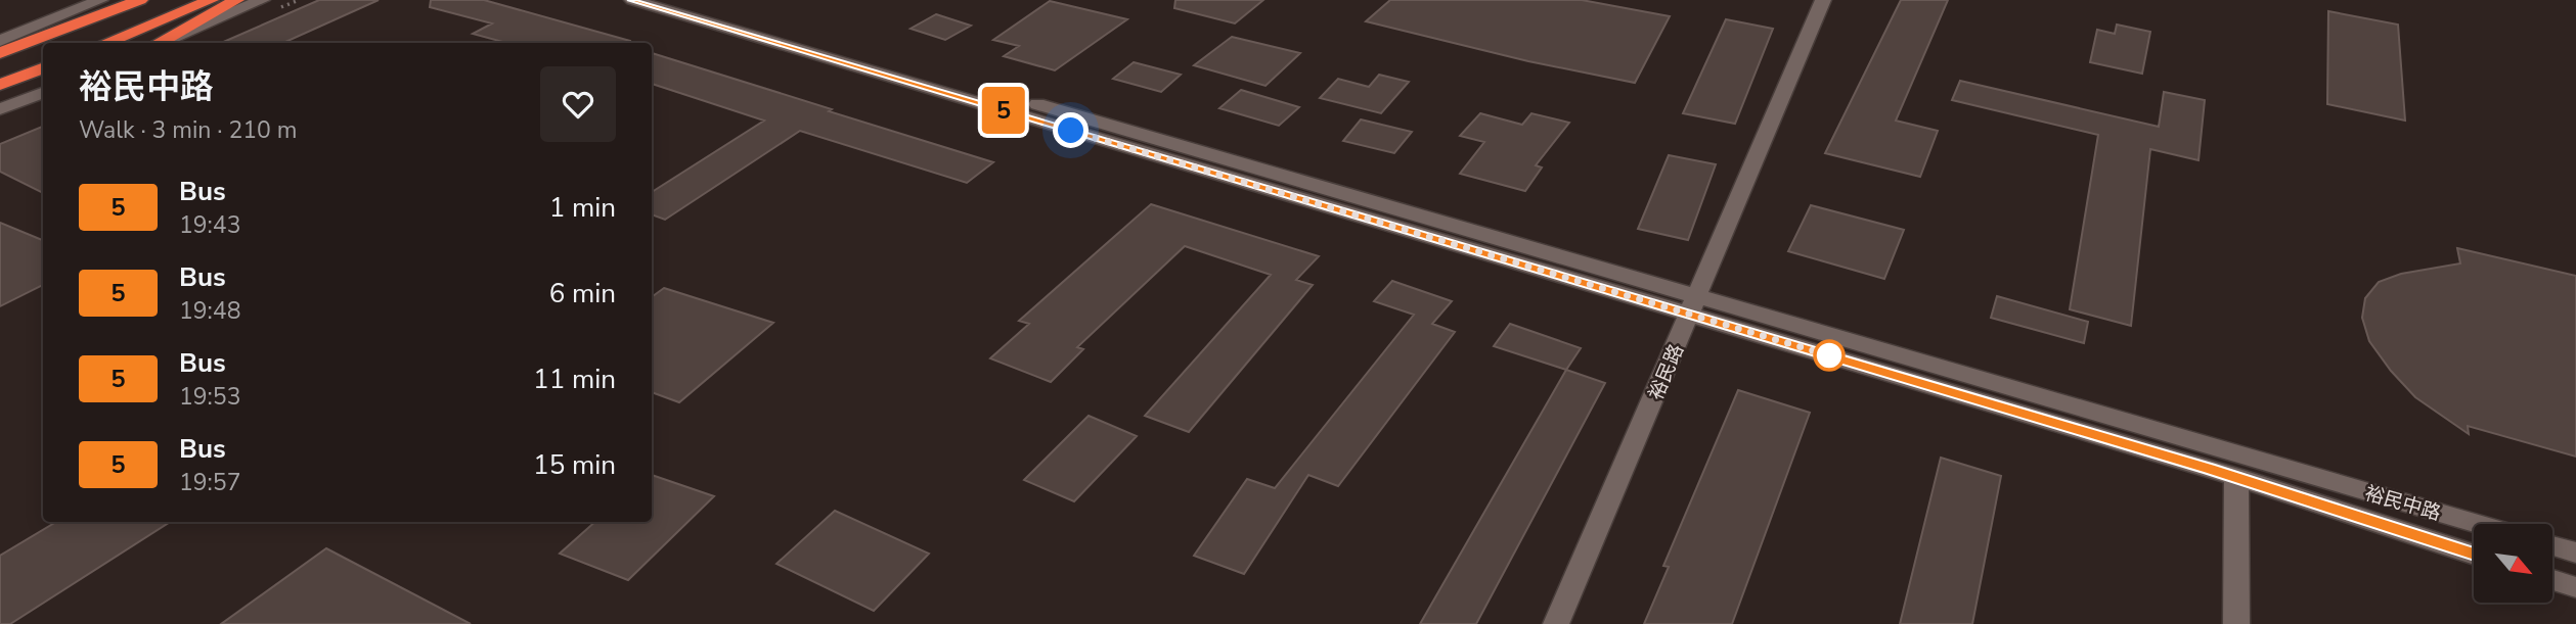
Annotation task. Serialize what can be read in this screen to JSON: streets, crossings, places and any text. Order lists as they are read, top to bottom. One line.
{"streets":{"street":["裕民路","裕民中路"]},"crossings":[["裕民路","裕民中路"]],"lines":["bus line 5"],"north":"bottom right","page":{"on_map":"5","heading":["裕民中路","Walk · 3 min · 210 m"],"list":[{"mark":"5","name":"Bus","note":"19:43","value":"1 min"},{"mark":"5","name":"Bus","note":"19:48","value":"6 min"},{"mark":"5","name":"Bus","note":"19:53","value":"11 min"},{"mark":"5","name":"Bus","note":"19:57","value":"15 min"}]}}
